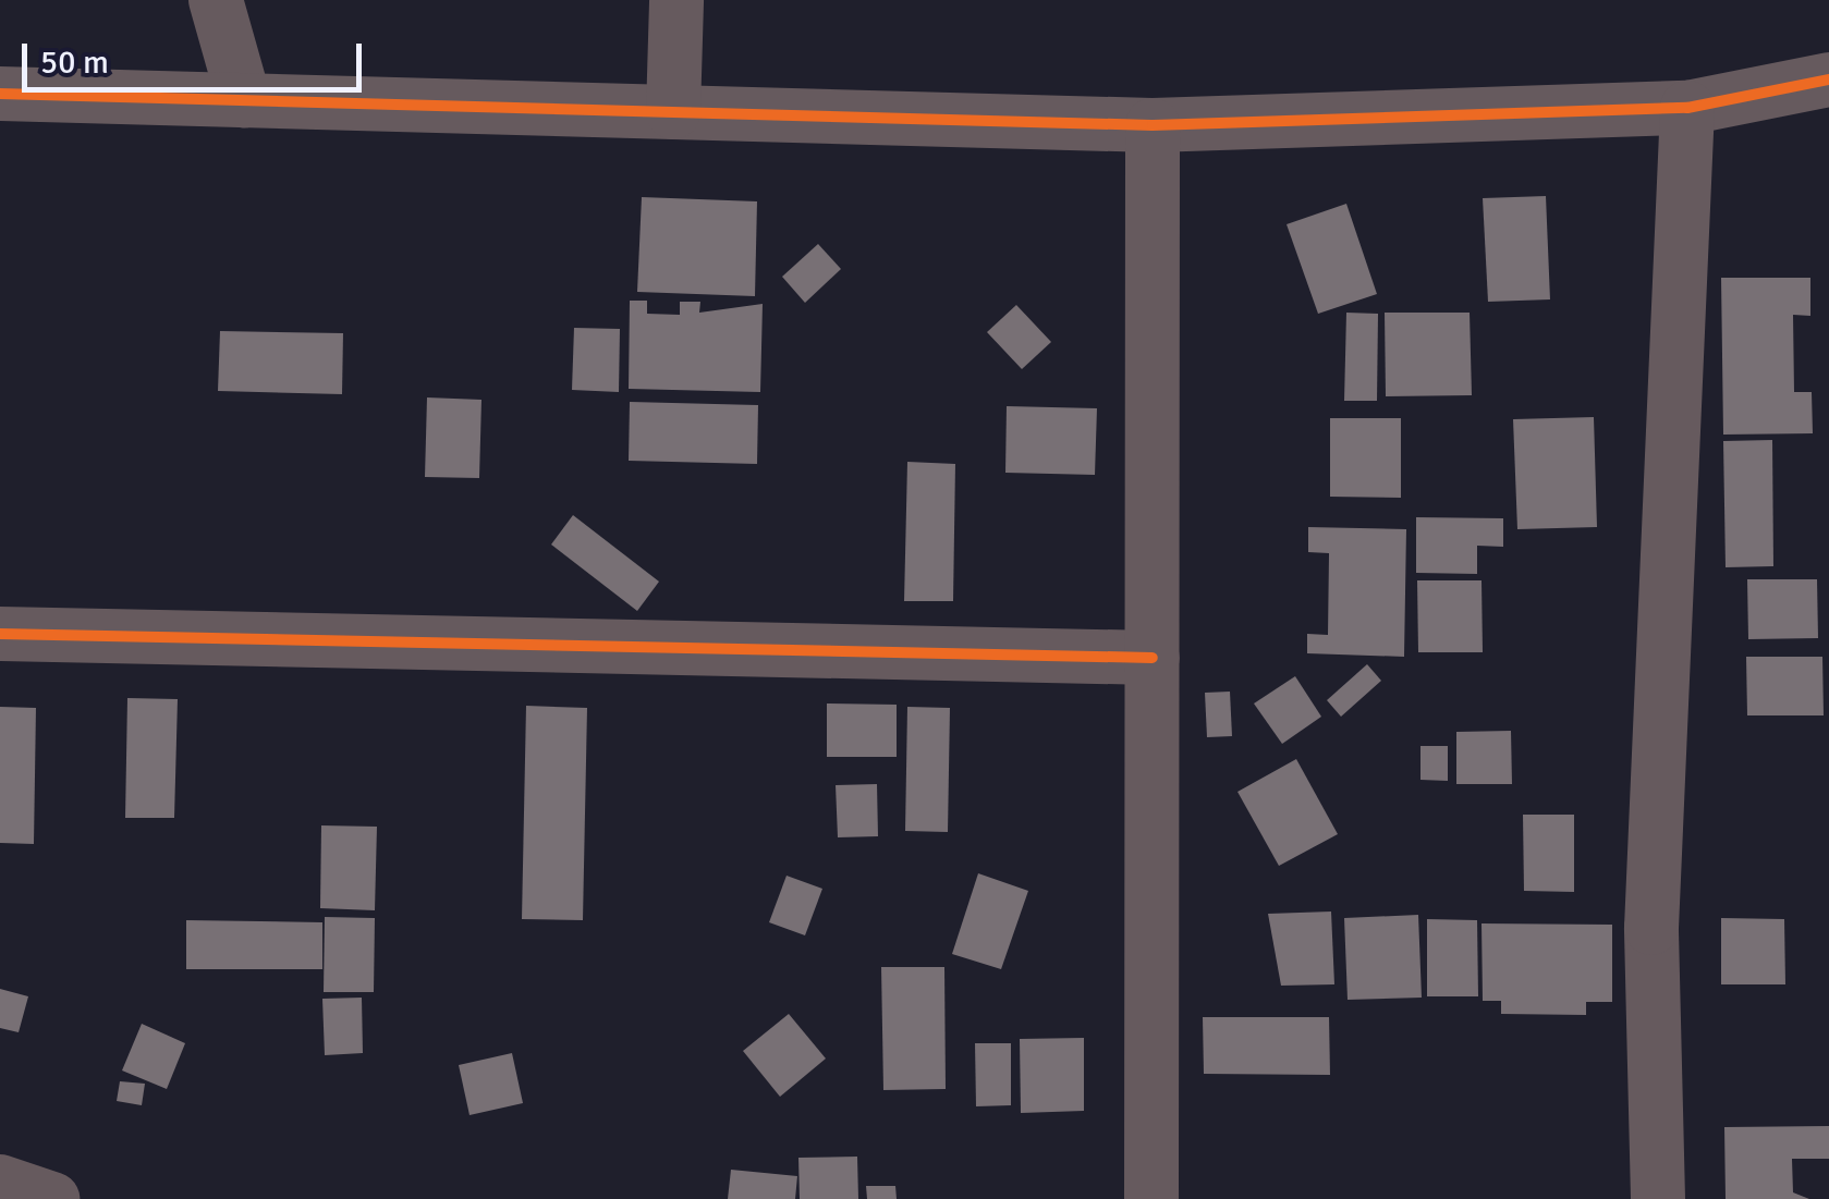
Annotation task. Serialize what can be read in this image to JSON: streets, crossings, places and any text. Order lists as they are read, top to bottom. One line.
{"scale_bar":"50 m"}
